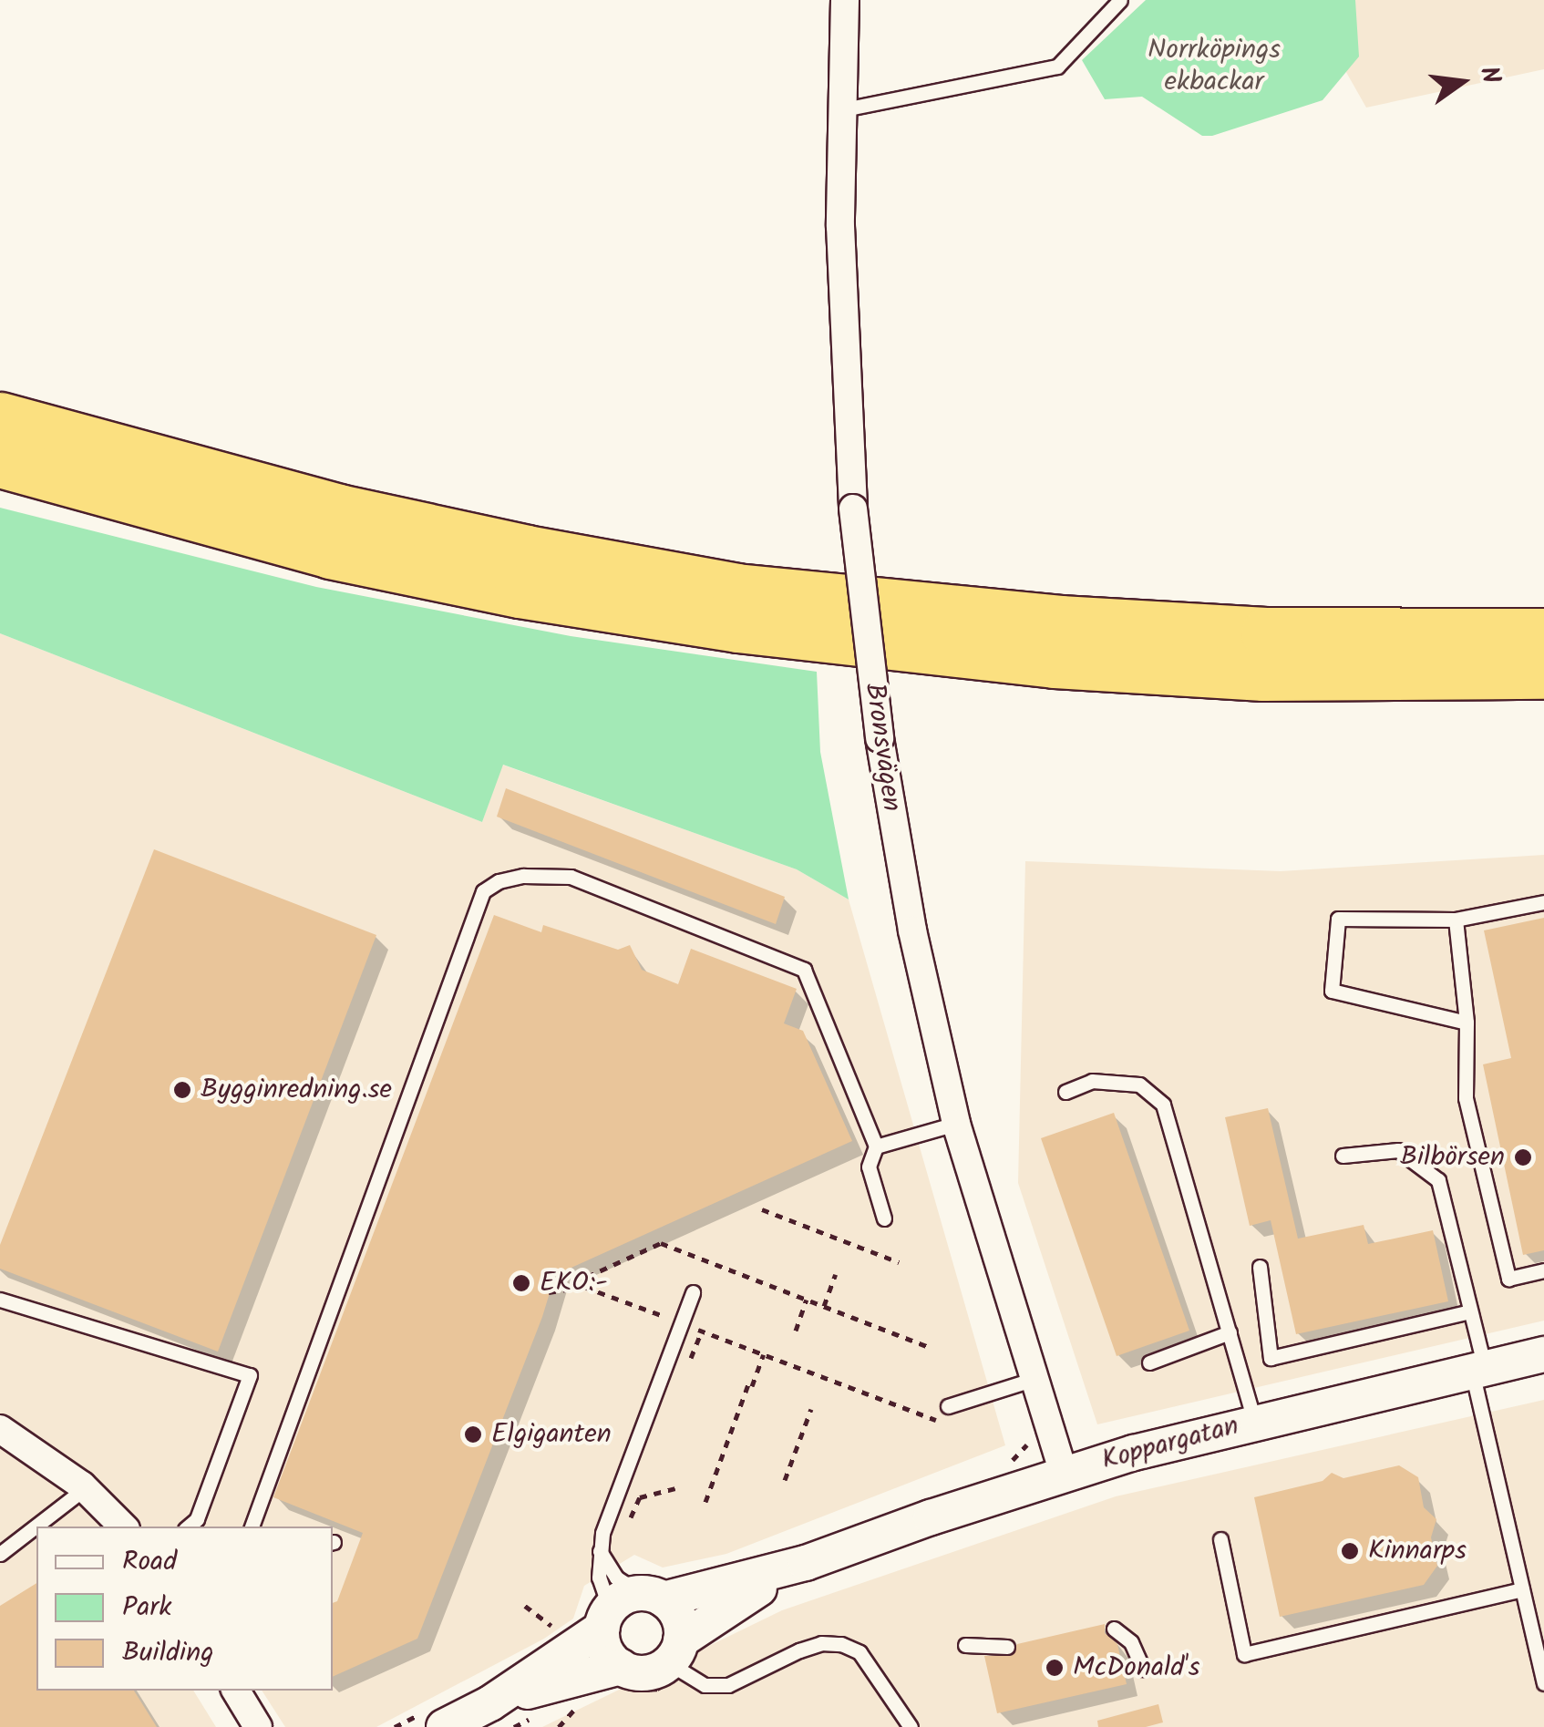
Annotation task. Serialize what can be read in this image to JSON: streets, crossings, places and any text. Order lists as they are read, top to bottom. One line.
{"streets":{"street":["Bronsvägen","Koppargatan"]},"crossings":[["Bronsvägen","Koppargatan"]],"parks":["Norrköpings ekbackar"],"places":["Bygginredning.se","Bilbörsen","EKO:-","Elgiganten","Kinnarps","McDonald's"],"legend":["Road","Park","Building"],"north":"right"}
